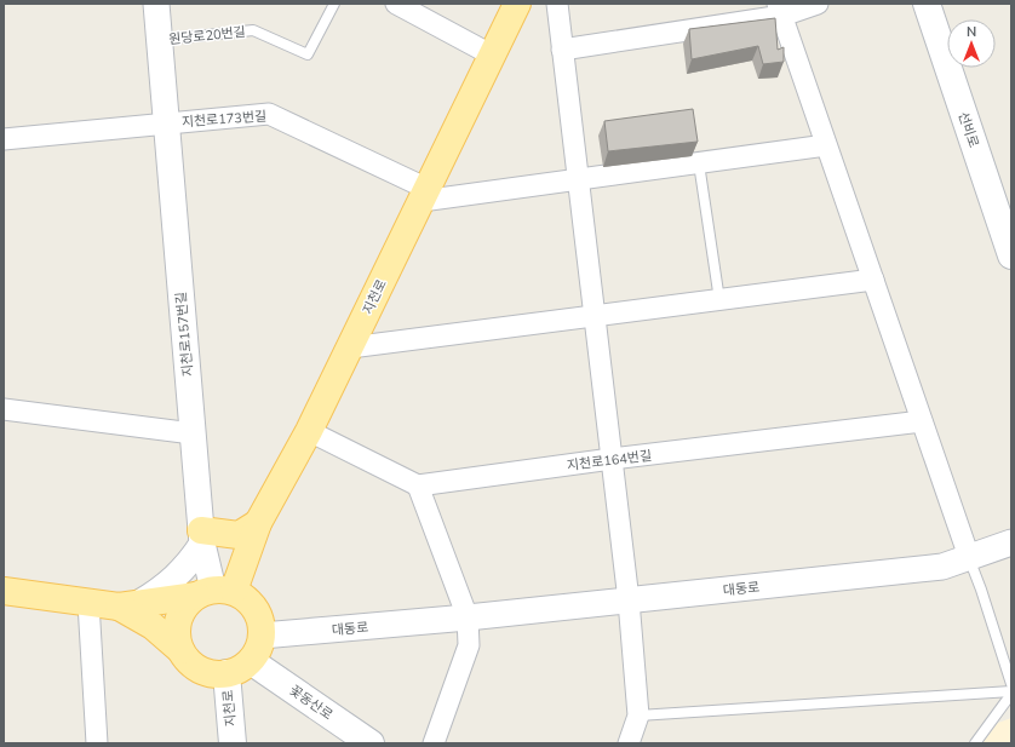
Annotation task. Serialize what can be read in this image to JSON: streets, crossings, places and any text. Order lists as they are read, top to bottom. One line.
{"streets":{"main road":["선비로","지천로","꽃동산로"],"street":["원당로20번길","지천로173번길","지천로157번길","지천로164번길","대동로"]},"crossings":[["원당로20번길","지천로173번길"],["원당로20번길","지천로157번길"],["지천로173번길","지천로"],["지천로173번길","지천로157번길"],["지천로","지천로157번길"],["지천로","대동로"],["지천로","꽃동산로"],["지천로157번길","대동로"],["지천로157번길","꽃동산로"],["대동로","꽃동산로"]],"north":"top"}
